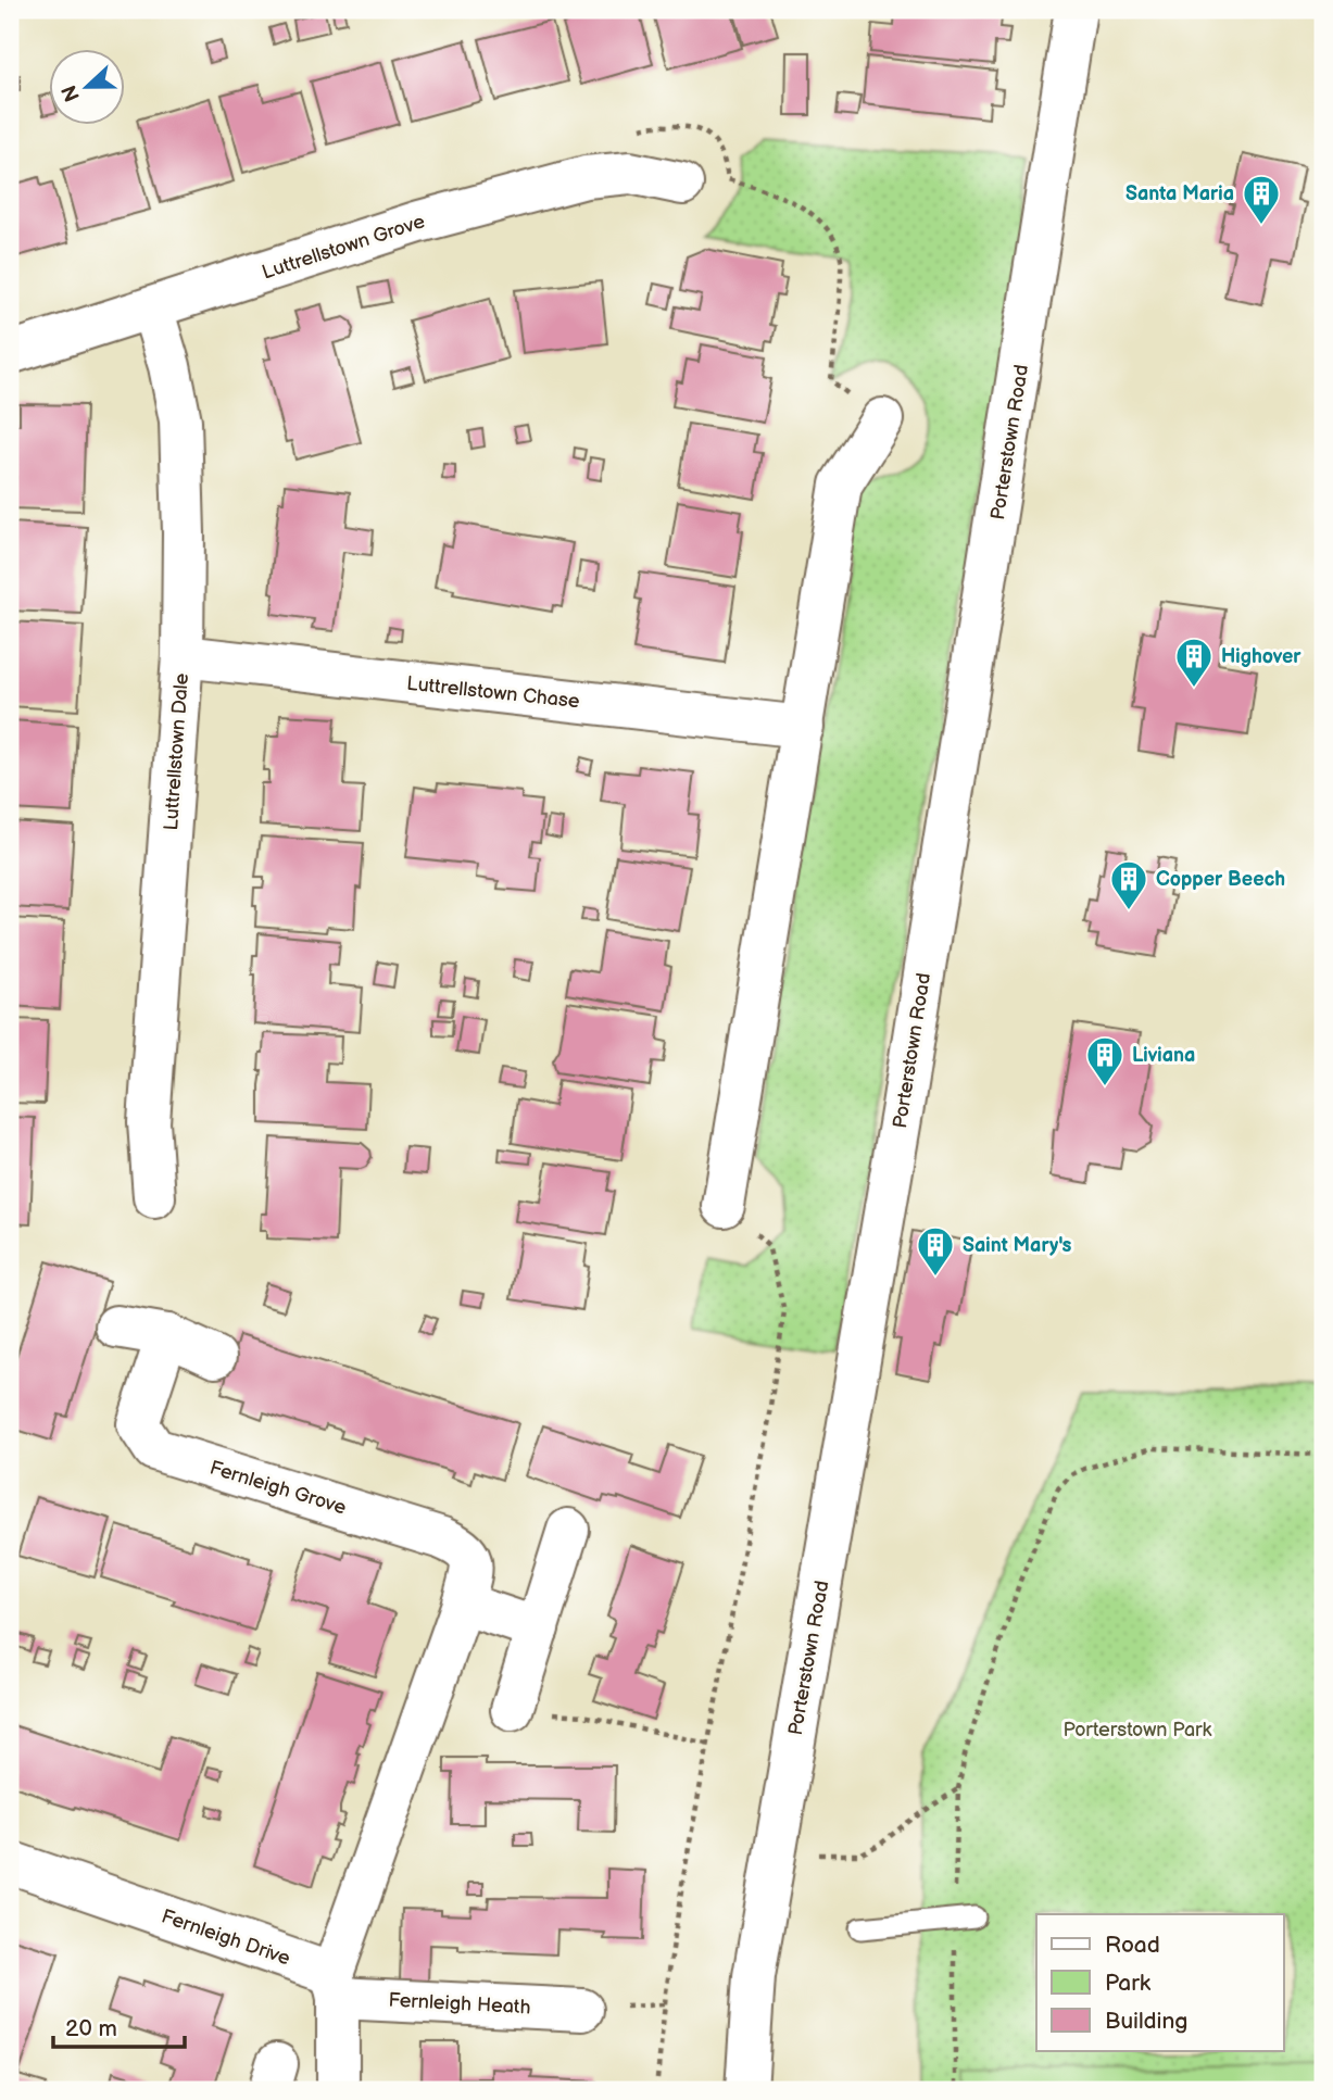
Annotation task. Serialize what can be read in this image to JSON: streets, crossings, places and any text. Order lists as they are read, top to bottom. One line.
{"streets":{"street":["Luttrellstown Grove","Porterstown Road","Luttrellstown Chase","Luttrellstown Dale","Fernleigh Grove","Fernleigh Drive","Fernleigh Heath"]},"crossings":[["Luttrellstown Grove","Luttrellstown Dale"],["Luttrellstown Chase","Luttrellstown Dale"],["Fernleigh Grove","Fernleigh Drive"],["Fernleigh Grove","Fernleigh Heath"],["Fernleigh Drive","Fernleigh Heath"]],"parks":["Porterstown Park"],"places":{"building":["Santa Maria","Highover","Copper Beech","Liviana","Saint Mary's"]},"legend":["Road","Park","Building"],"scale_bar":"20 m","north":"left"}
